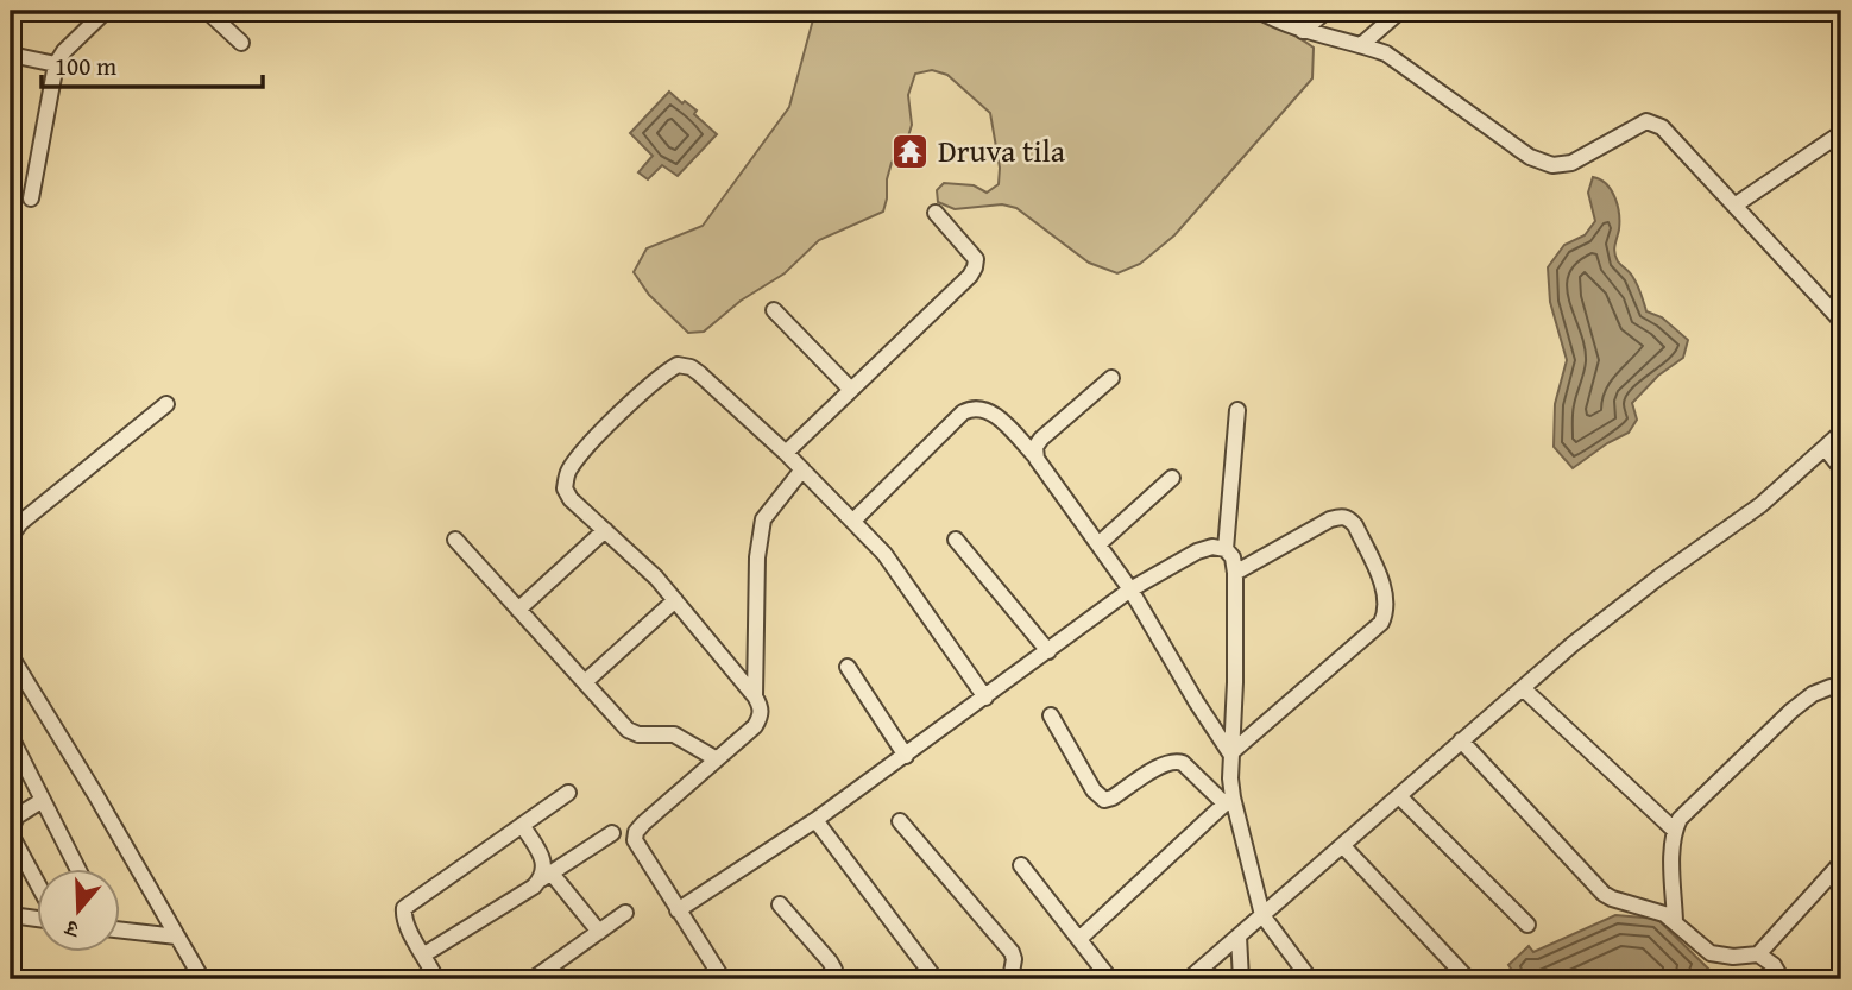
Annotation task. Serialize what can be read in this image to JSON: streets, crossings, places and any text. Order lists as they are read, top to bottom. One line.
{"places":{"temple":["Druva tila"]},"scale_bar":"100 m","north":"bottom"}
